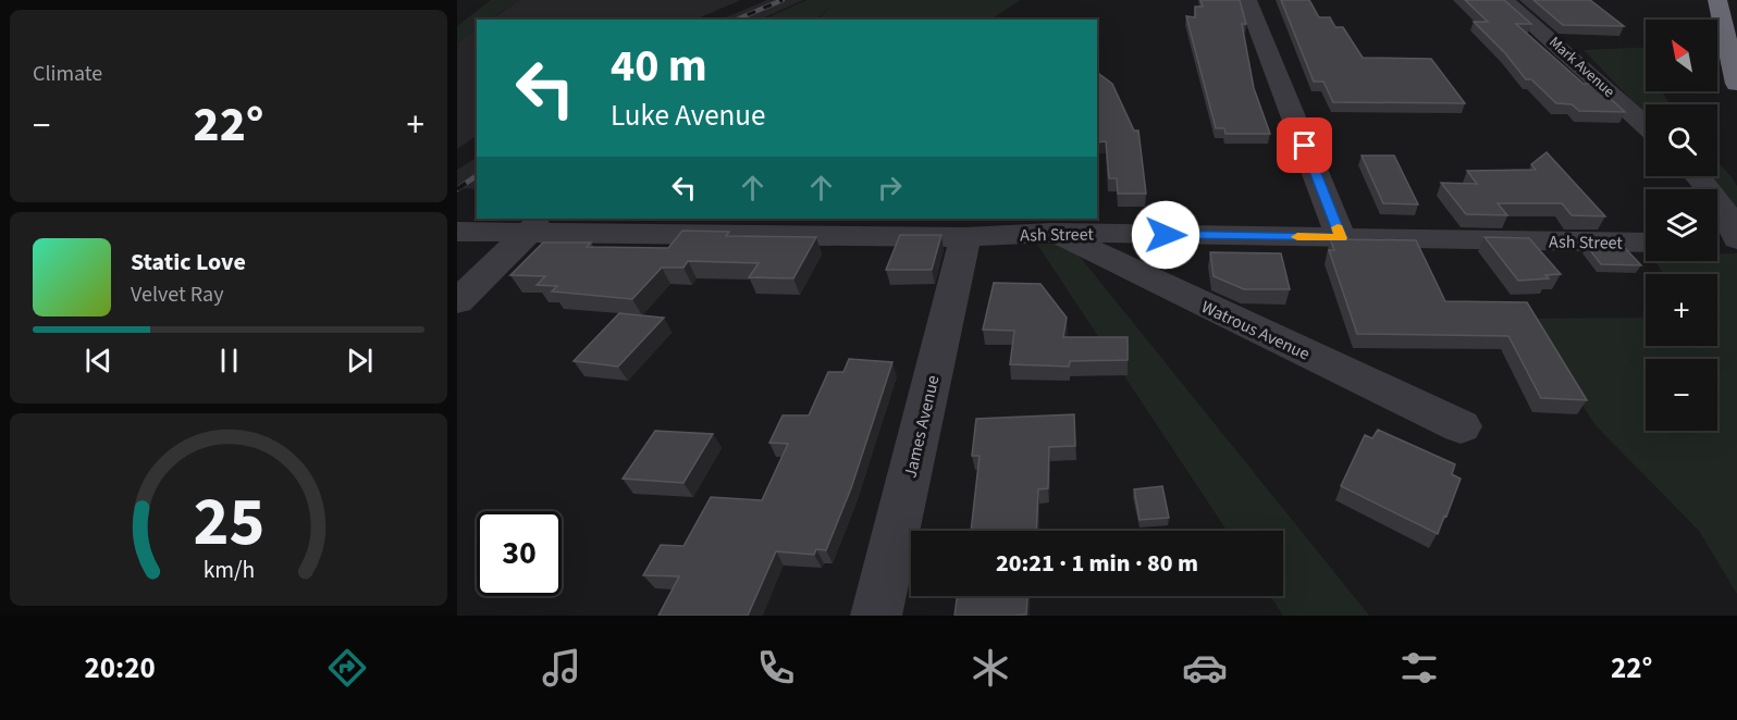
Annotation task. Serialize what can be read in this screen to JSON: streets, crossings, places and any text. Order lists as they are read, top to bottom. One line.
{"streets":{"street":["Mark Avenue","Ash Street","Watrous Avenue","James Avenue"]},"crossings":[["Ash Street","Watrous Avenue"],["Ash Street","James Avenue"]],"north":"top left","page":{"tile":"Climate","map_buttons":["+","−"],"turn":["40 m","Luke Avenue"],"heat":["−","22°","+"],"song":["Static Love","Velvet Ray"],"limit":"30","trip":"20:21 · 1 min · 80 m","tabs":["20:20","22°"],"gauge":["25","km/h"]}}
